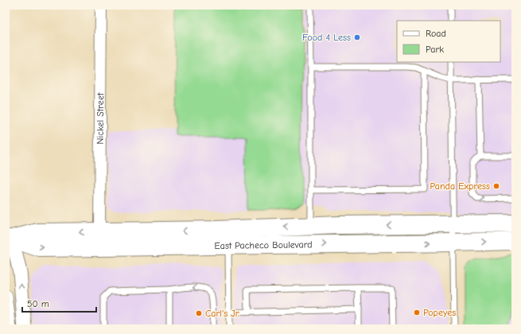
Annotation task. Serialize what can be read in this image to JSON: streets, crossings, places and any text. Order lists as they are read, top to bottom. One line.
{"streets":{"highway":["East Pacheco Boulevard"],"street":["Nickel Street"]},"crossings":[["Nickel Street","East Pacheco Boulevard"]],"places":["Food 4 Less","Panda Express","Popeyes","Carl's Jr."],"legend":["Road","Park"],"scale_bar":"50 m"}
